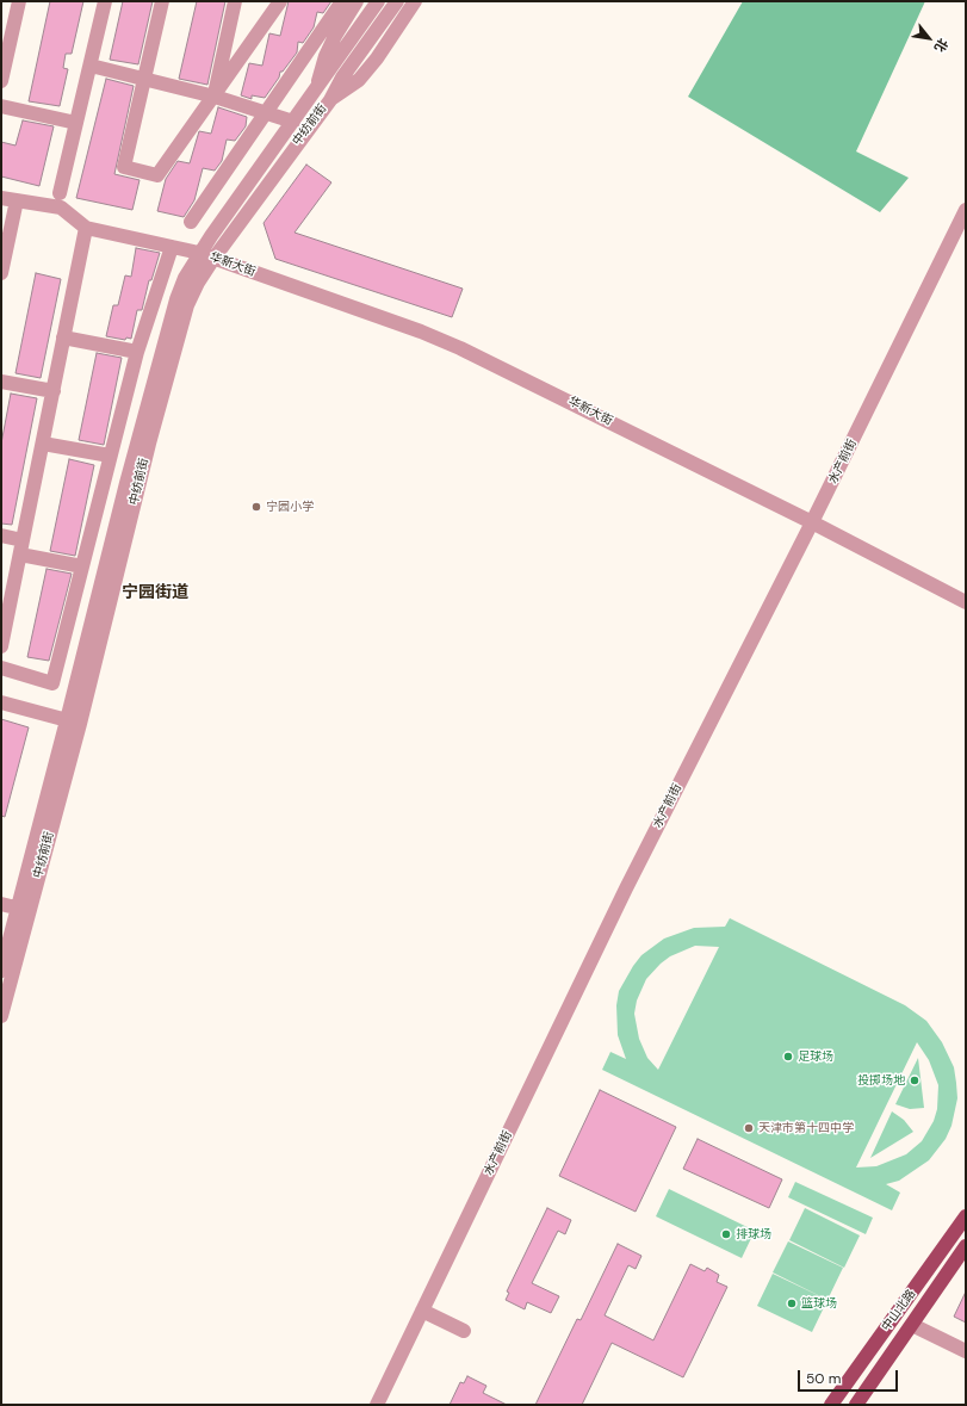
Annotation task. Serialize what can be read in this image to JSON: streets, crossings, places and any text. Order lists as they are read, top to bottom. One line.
{"streets":{"main road":["中山北路"],"street":["中纺前街","华新大街","水产前街"]},"crossings":[["中纺前街","华新大街"],["华新大街","水产前街"]],"districts":["宁园街道"],"places":["宁园小学","足球场","投掷场地","天津市第十四中学","排球场","篮球场"],"scale_bar":"50 m","north":"bottom right"}
